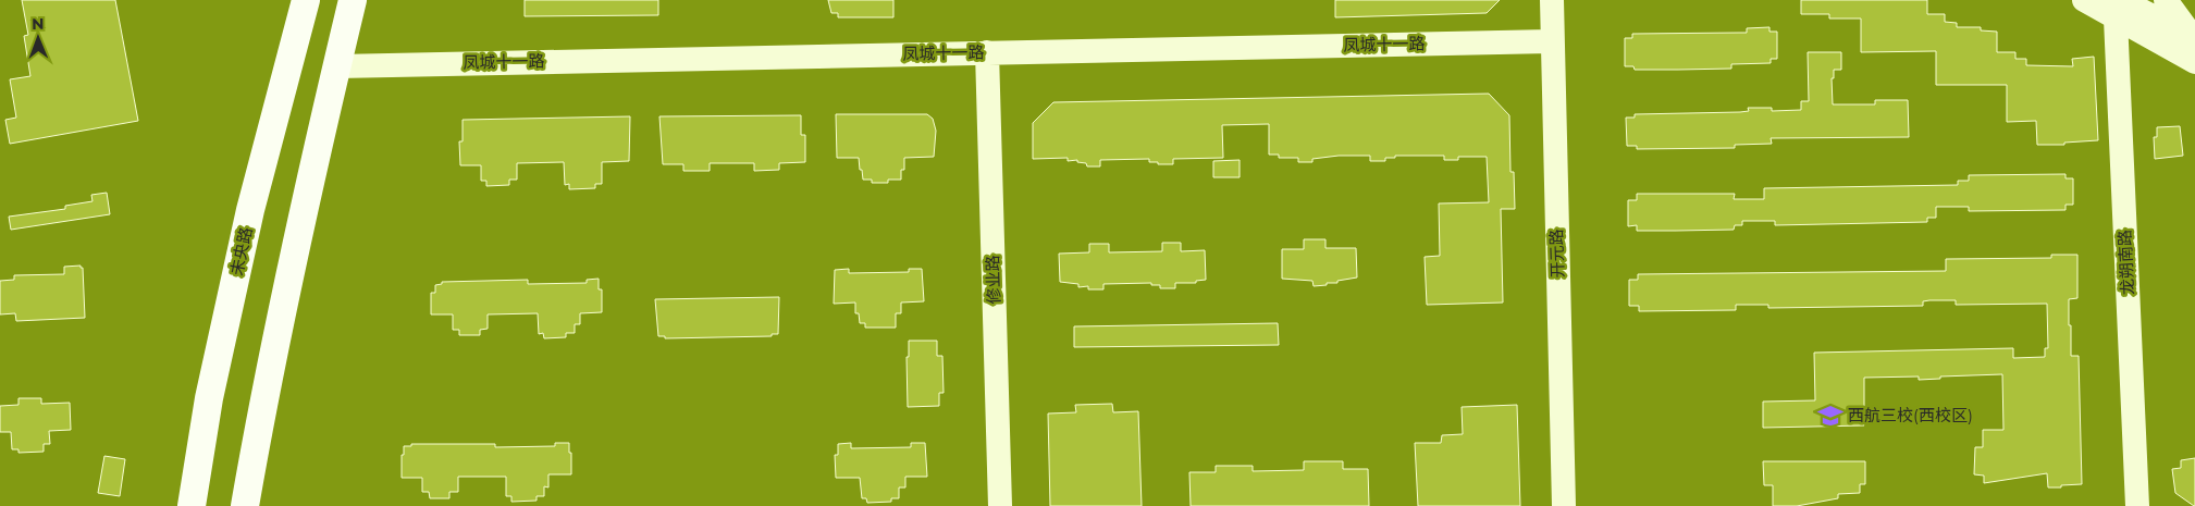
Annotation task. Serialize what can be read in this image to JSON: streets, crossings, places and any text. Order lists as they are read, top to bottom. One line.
{"streets":{"main road":["未央路"],"street":["凤城十一路","开元路","龙朔南路","修业路"]},"crossings":[["凤城十一路","开元路"],["凤城十一路","修业路"]],"places":{"school or university":["西航三校(西校区)"]},"north":"top"}
